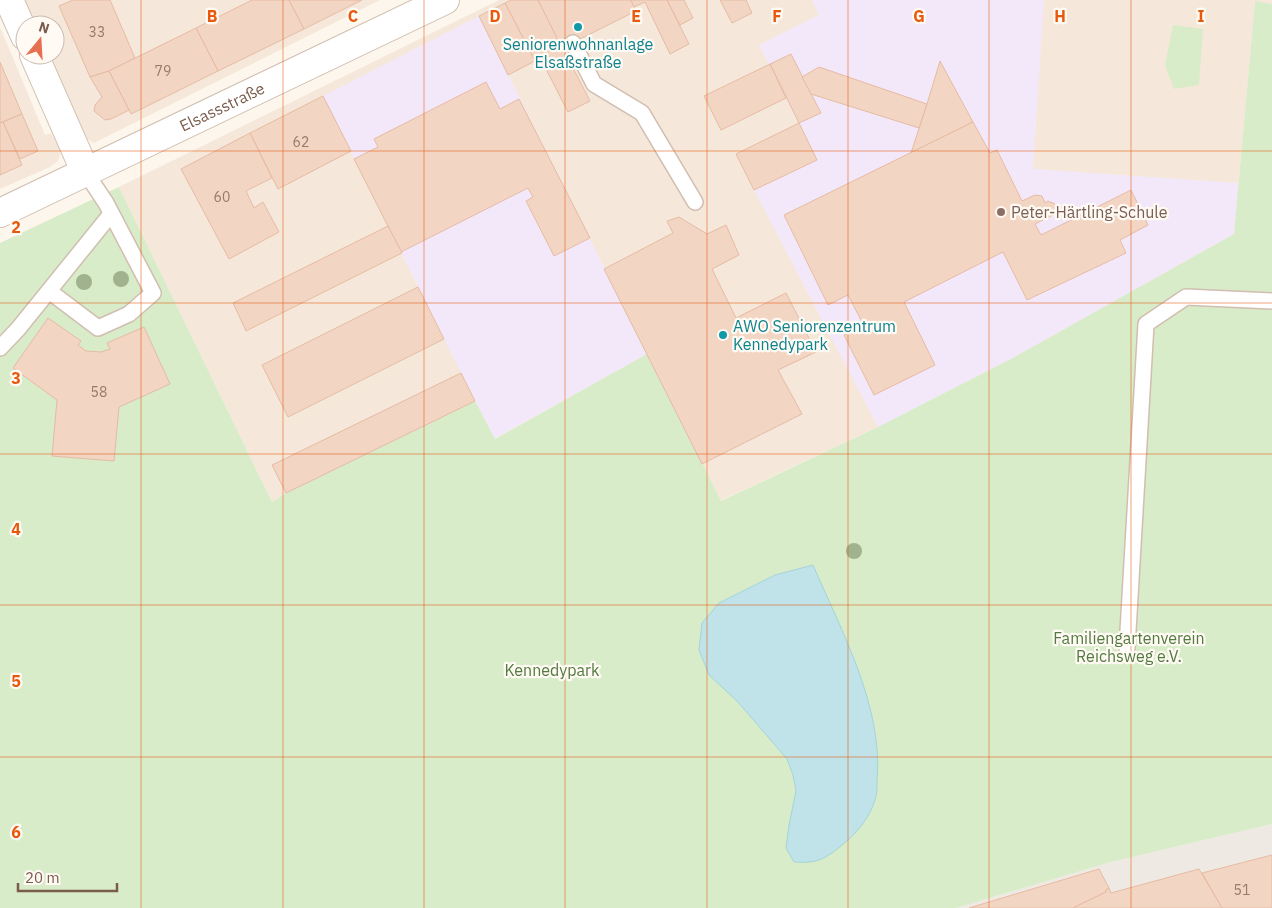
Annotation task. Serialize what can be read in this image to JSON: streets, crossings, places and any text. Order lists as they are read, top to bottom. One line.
{"streets":{"street":["Elsassstraße"]},"parks":["Familiengartenverein Reichsweg e.V.","Kennedypark"],"places":["Seniorenwohnanlage Elsaßstraße","Peter-Härtling-Schule","AWO Seniorenzentrum Kennedypark"],"house_numbers":["33","79","62","60","58","51"],"scale_bar":"20 m","north":"top","grid":{"columns":["B","C","D","E","F","G","H","I"],"rows":["2","3","4","5","6"]}}
